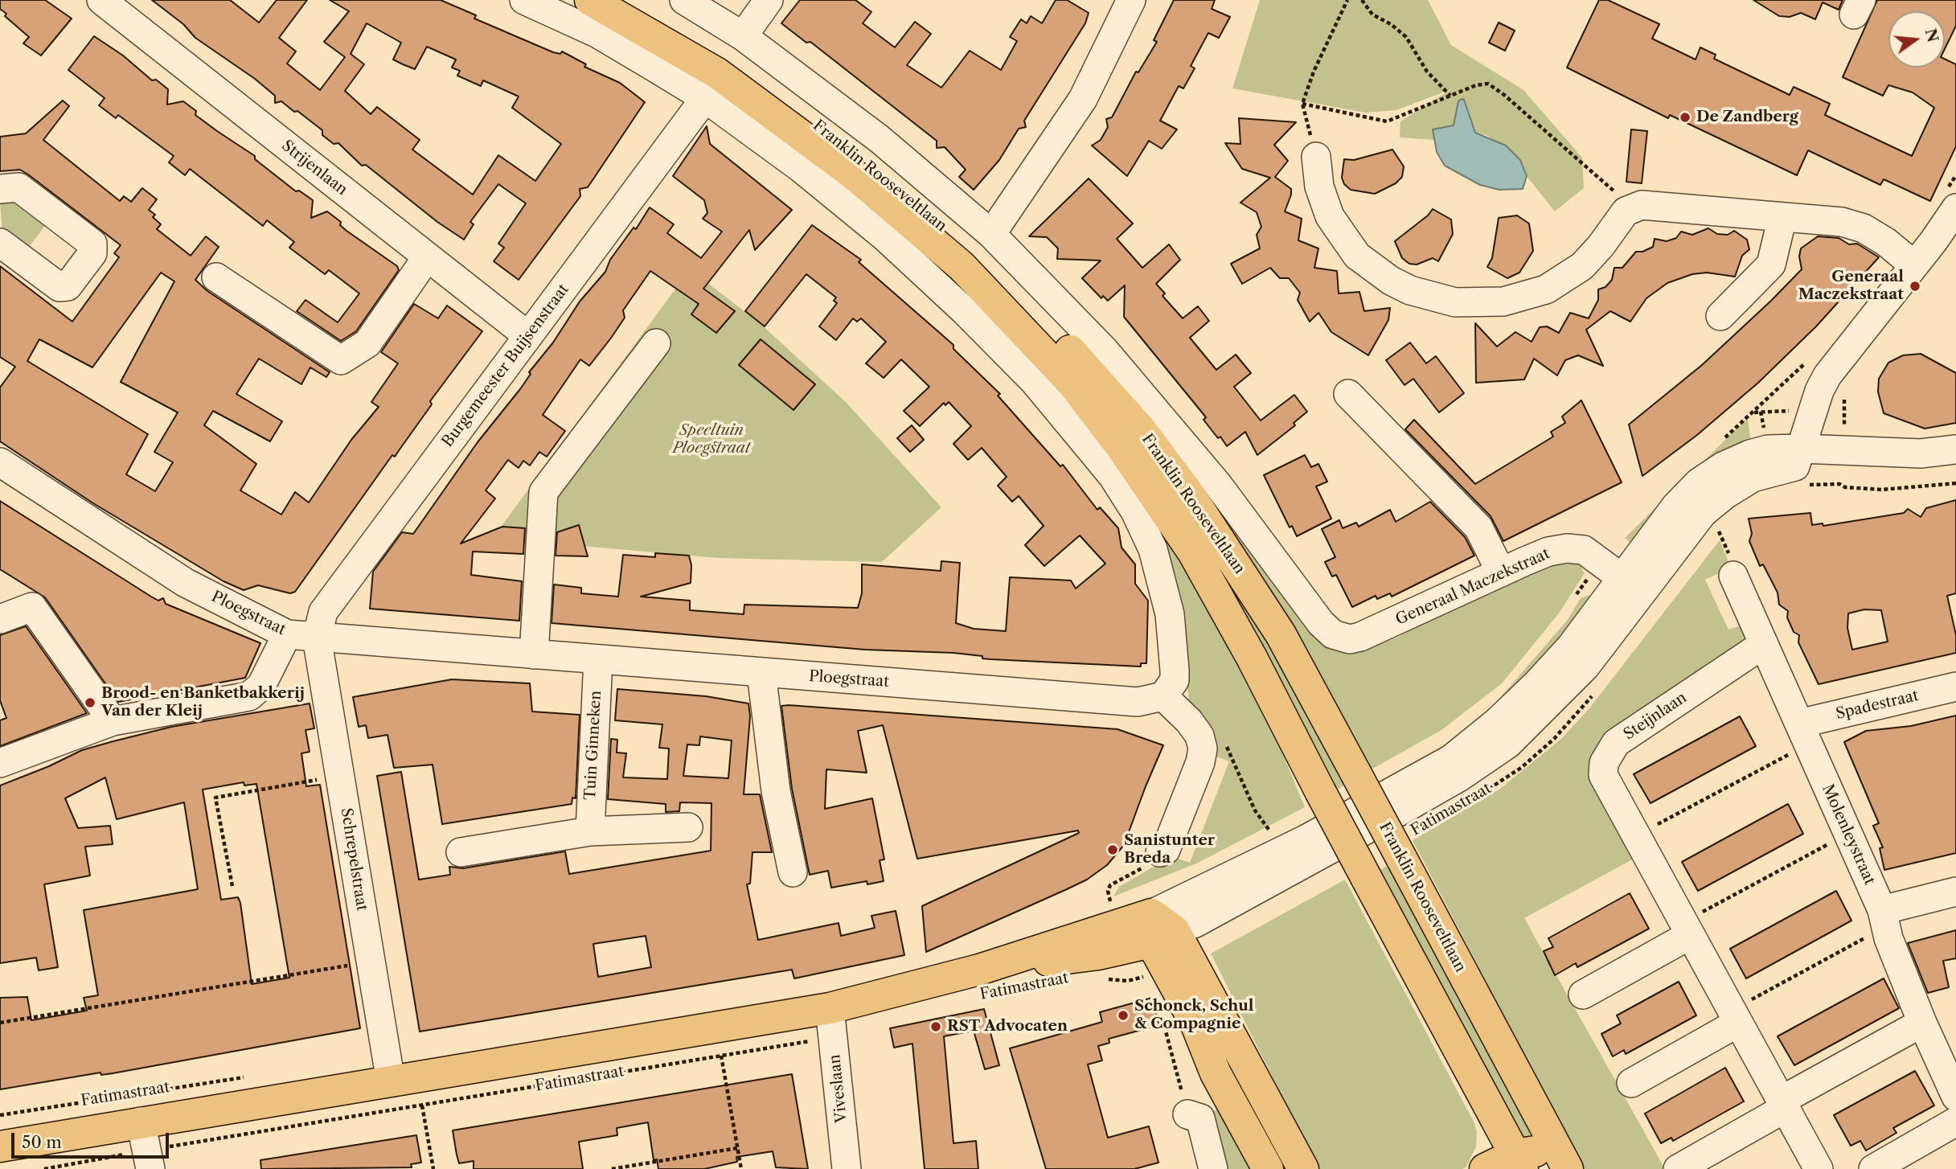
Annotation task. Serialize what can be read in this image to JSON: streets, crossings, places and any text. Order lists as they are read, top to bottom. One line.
{"streets":{"main road":["Franklin Rooseveltlaan","Fatimastraat"],"street":["Strijenlaan","Burgemeester Buijsenstraat","Generaal Maczekstraat","Ploegstraat","Spadestraat","Steijnlaan","Tuin Ginneken","Molenleystraat","Schrepelstraat","Viveslaan"]},"crossings":[["Strijenlaan","Burgemeester Buijsenstraat"],["Franklin Rooseveltlaan","Generaal Maczekstraat"],["Burgemeester Buijsenstraat","Ploegstraat"],["Burgemeester Buijsenstraat","Schrepelstraat"],["Generaal Maczekstraat","Fatimastraat"],["Ploegstraat","Tuin Ginneken"],["Ploegstraat","Schrepelstraat"],["Spadestraat","Molenleystraat"],["Steijnlaan","Molenleystraat"],["Fatimastraat","Schrepelstraat"],["Fatimastraat","Viveslaan"]],"parks":["Speeltuin Ploegstraat"],"places":["De Zandberg","Generaal Maczekstraat","Brood- en Banketbakkerij Van der Kleij","Sanistunter Breda","Schonck, Schul & Compagnie","RST Advocaten"],"scale_bar":"50 m","north":"right"}
